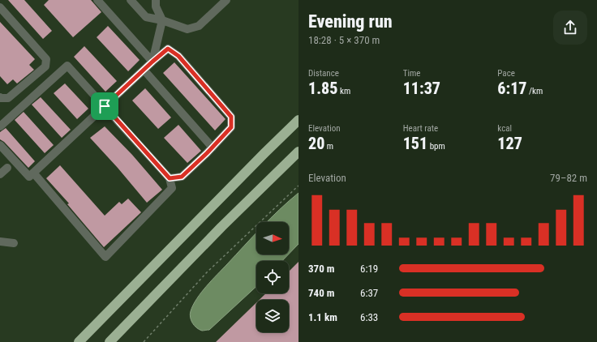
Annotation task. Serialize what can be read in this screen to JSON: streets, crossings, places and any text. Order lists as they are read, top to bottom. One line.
{"north":"right","page":{"heading":["Evening run","18:28 · 5 × 370 m"],"stats":[["Distance","1.85 km"],["Time","11:37"],["Pace","6:17 /km"],["Elevation","20 m"],["Heart rate","151 bpm"],["kcal","127"]],"chart":["Elevation","79–82 m"],"list":[{"name":"370 m","note":"6:19"},{"name":"740 m","note":"6:37"},{"name":"1.1 km","note":"6:33"}]}}
